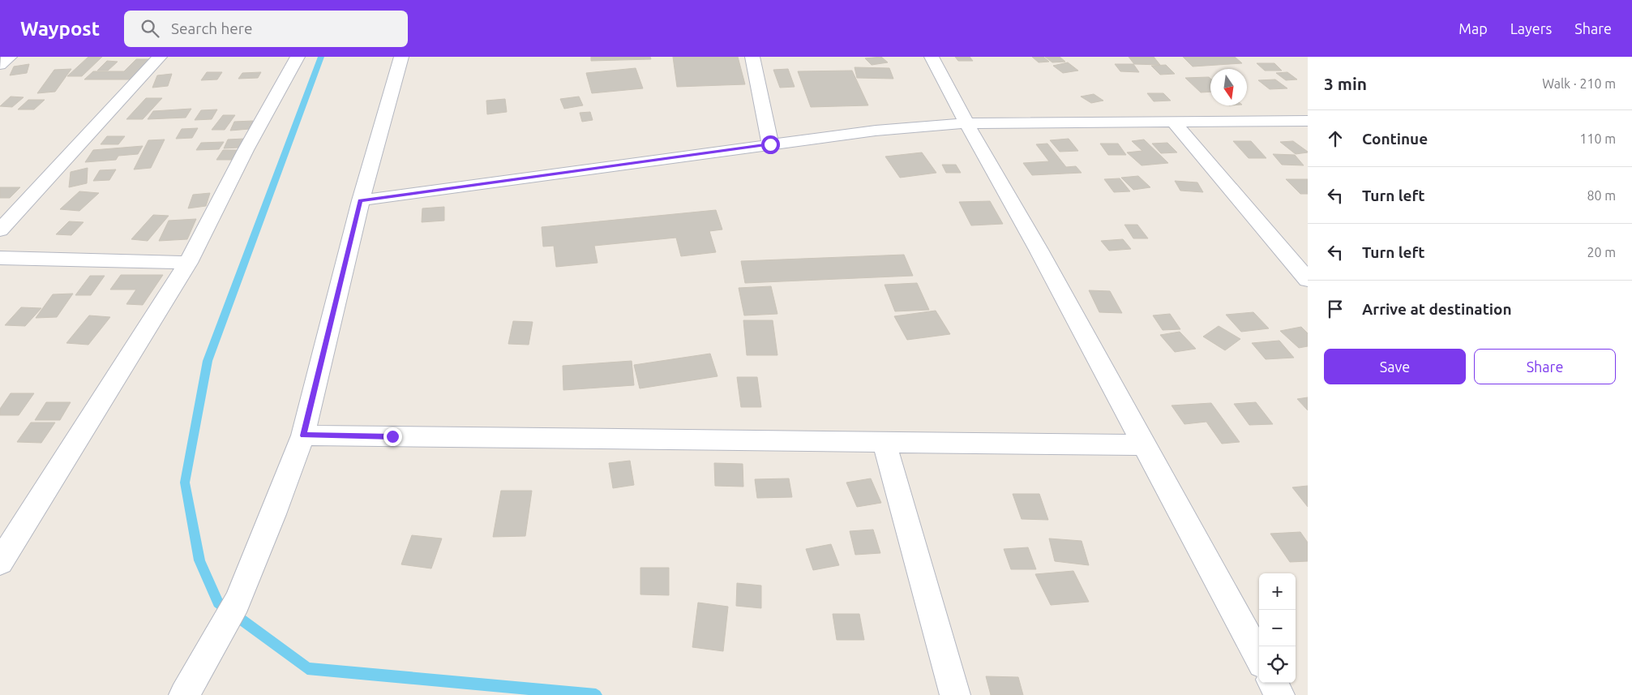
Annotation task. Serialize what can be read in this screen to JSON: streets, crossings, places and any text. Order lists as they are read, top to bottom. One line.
{"north":"bottom","page":{"header":"Waypost","search":"Search here","nav":["Map","Layers","Share"],"heading":["3 min","Walk · 210 m"],"list":[["Continue","110 m"],["Turn left","80 m"],["Turn left","20 m"],"Arrive at destination"],"buttons":["Save","Share"],"map_buttons":["+","−"]}}
